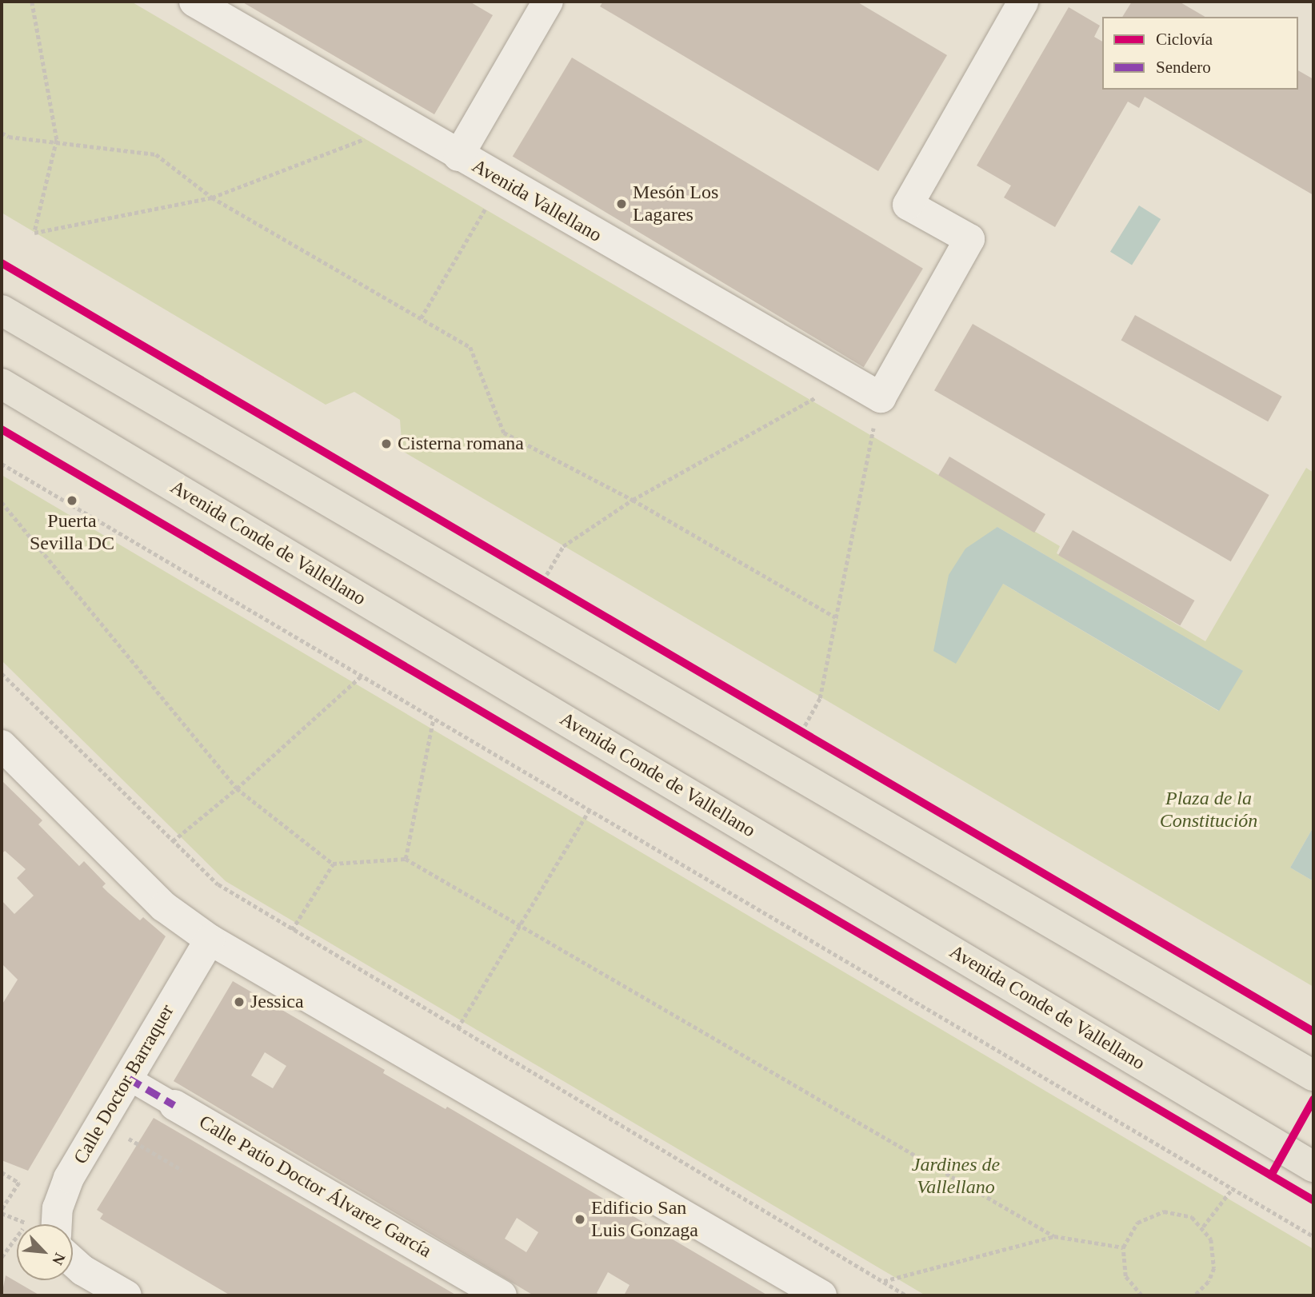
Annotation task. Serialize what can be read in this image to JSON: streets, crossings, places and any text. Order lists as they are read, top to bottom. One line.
{"streets":{"main road":["Avenida Conde de Vallellano"],"street":["Avenida Vallellano","Calle Doctor Barraquer","Calle Patio Doctor Álvarez García"]},"crossings":[["Calle Doctor Barraquer","Calle Patio Doctor Álvarez García"]],"parks":["Plaza de la Constitución","Jardines de Vallellano"],"places":["Mesón Los Lagares","Cisterna romana","Puerta Sevilla DC","Jessica","Edificio San Luis Gonzaga"],"legend":["Ciclovía","Sendero"],"north":"bottom right"}
